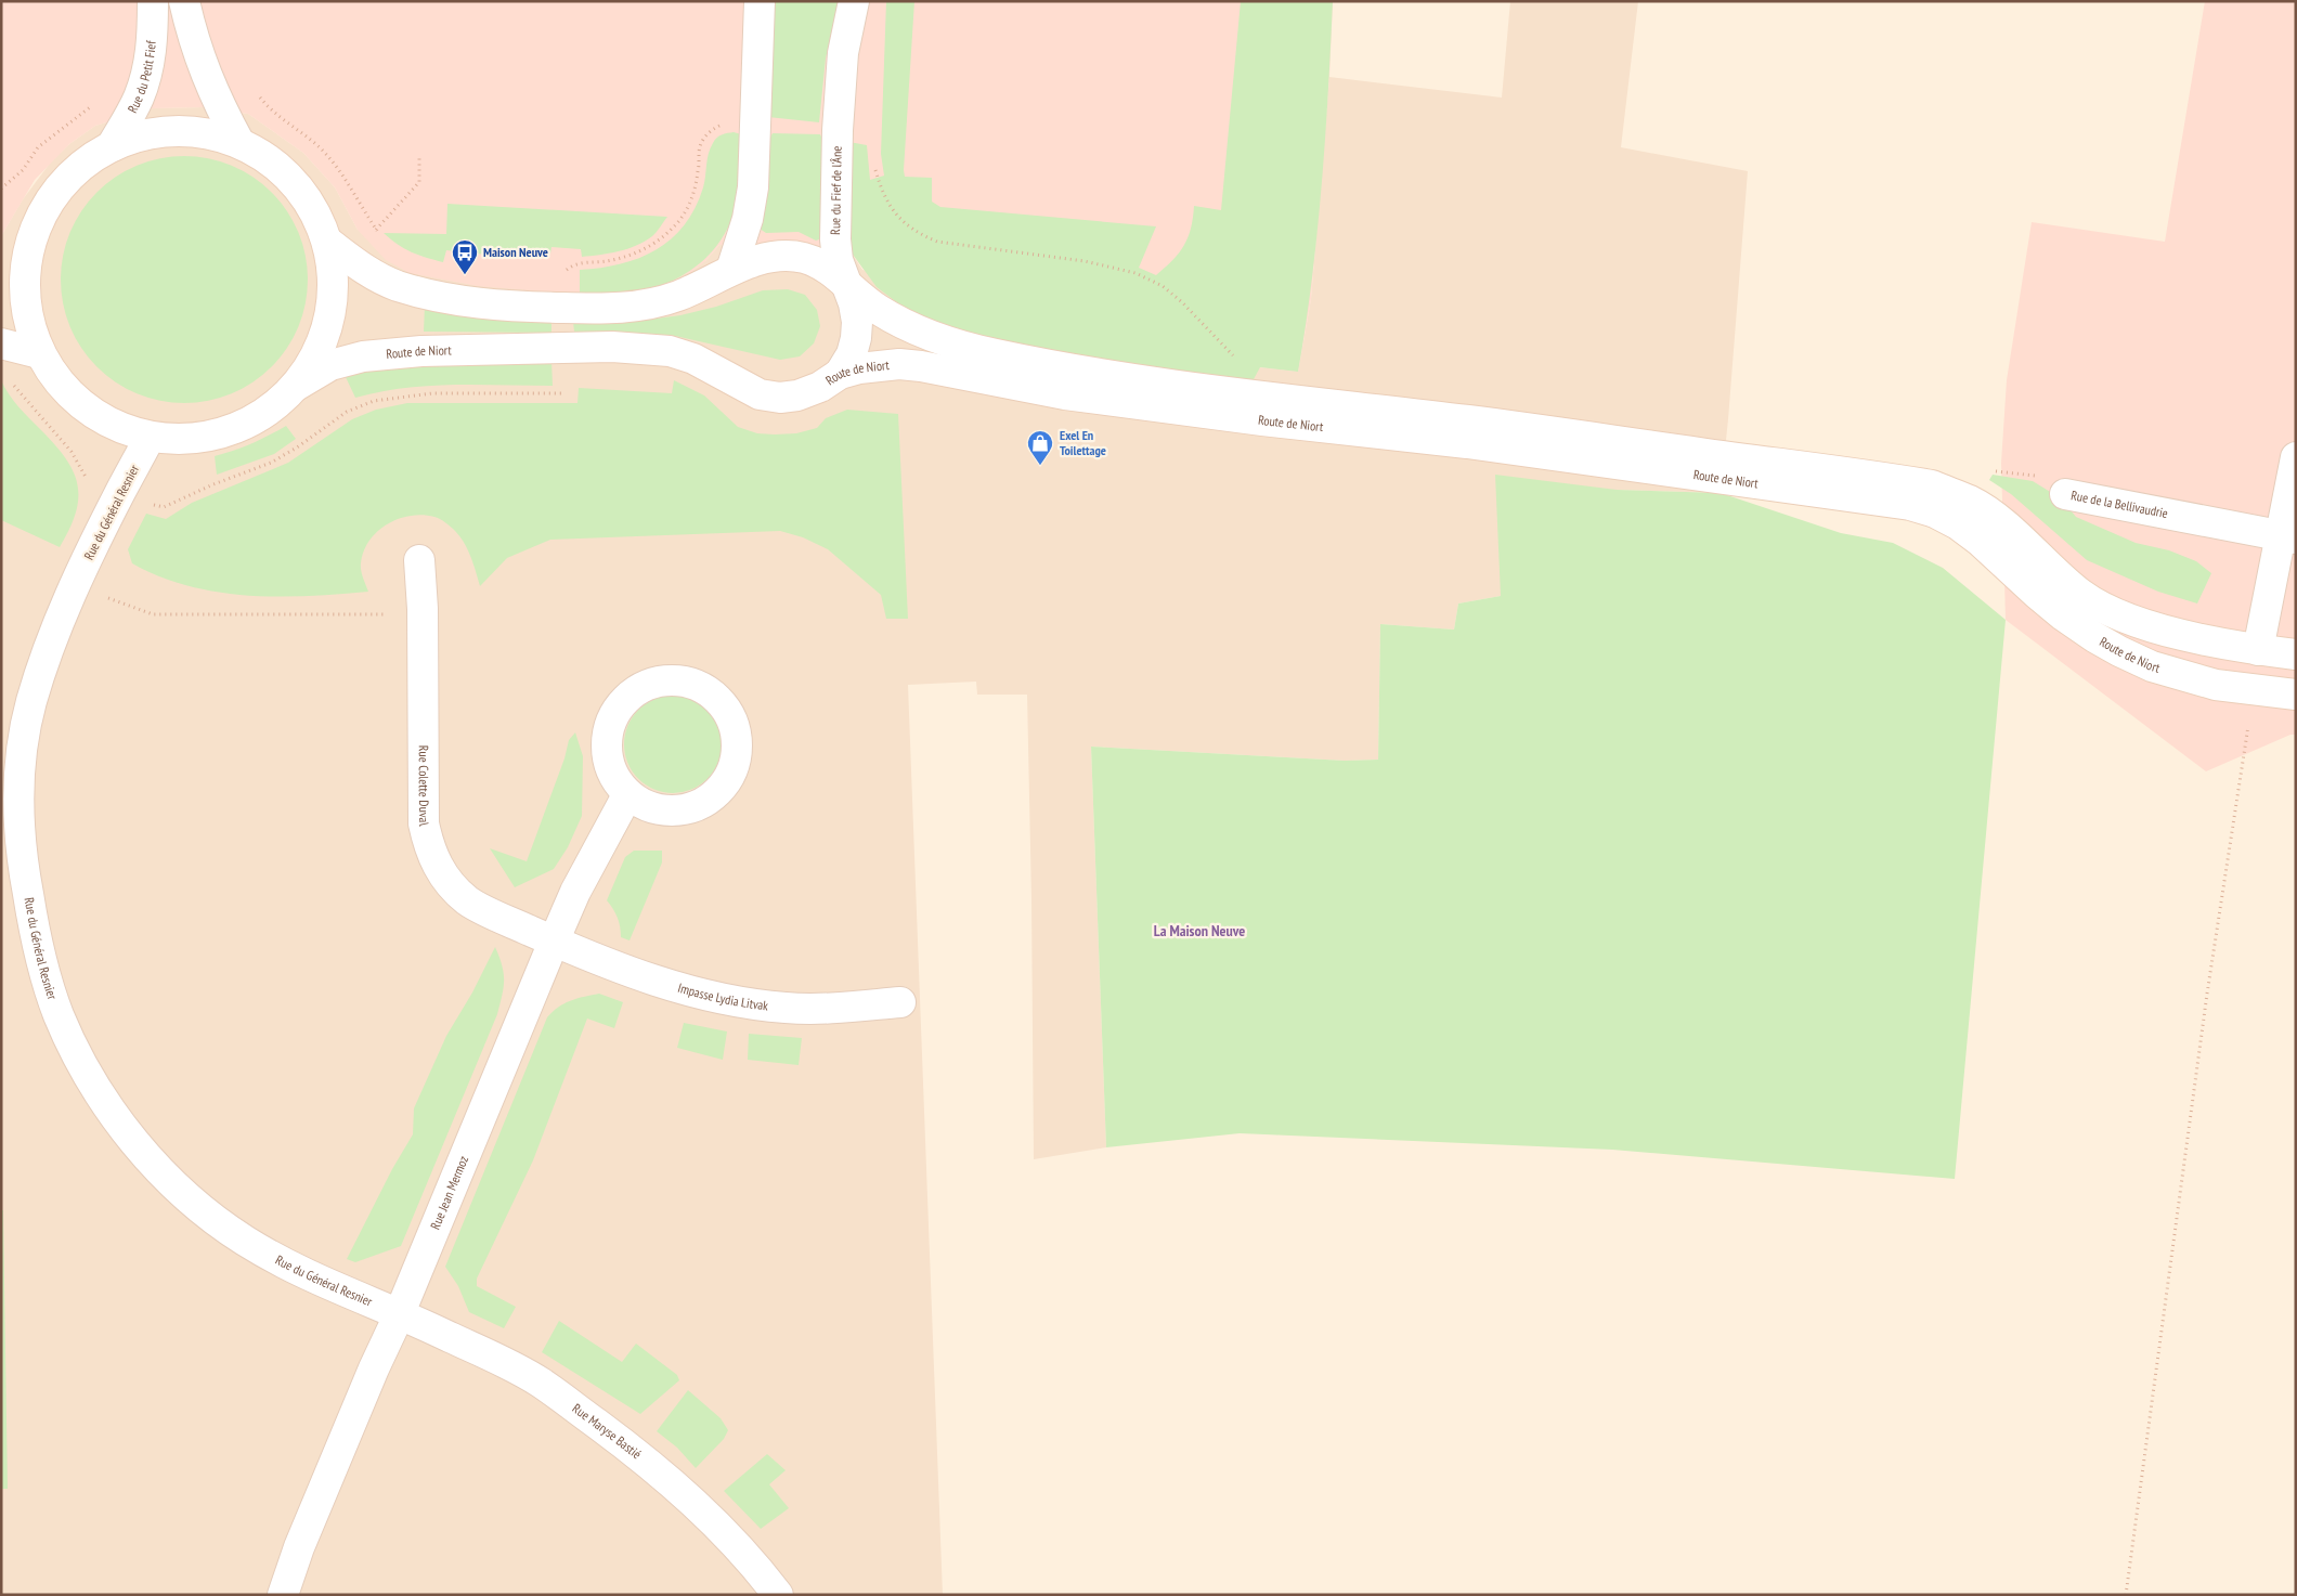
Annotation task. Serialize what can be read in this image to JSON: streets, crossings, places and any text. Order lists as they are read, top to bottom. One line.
{"streets":{"main road":["Rue du Petit Fief","Rue du Fief de l'Âne","Route de Niort","Rue de la Bellivaudrie","Rue du Général Resnier","Rue Colette Duval","Impasse Lydia Litvak","Rue Jean Mermoz","Rue Maryse Bastié"]},"crossings":[["Rue du Fief de l'Âne","Route de Niort"],["Rue du Général Resnier","Rue Jean Mermoz"],["Rue du Général Resnier","Rue Maryse Bastié"],["Rue Colette Duval","Impasse Lydia Litvak"],["Rue Colette Duval","Rue Jean Mermoz"],["Impasse Lydia Litvak","Rue Jean Mermoz"],["Rue Jean Mermoz","Rue Maryse Bastié"]],"districts":["La Maison Neuve"],"places":{"bus stop":["Maison Neuve"],"shop":["Exel En Toilettage"]}}
